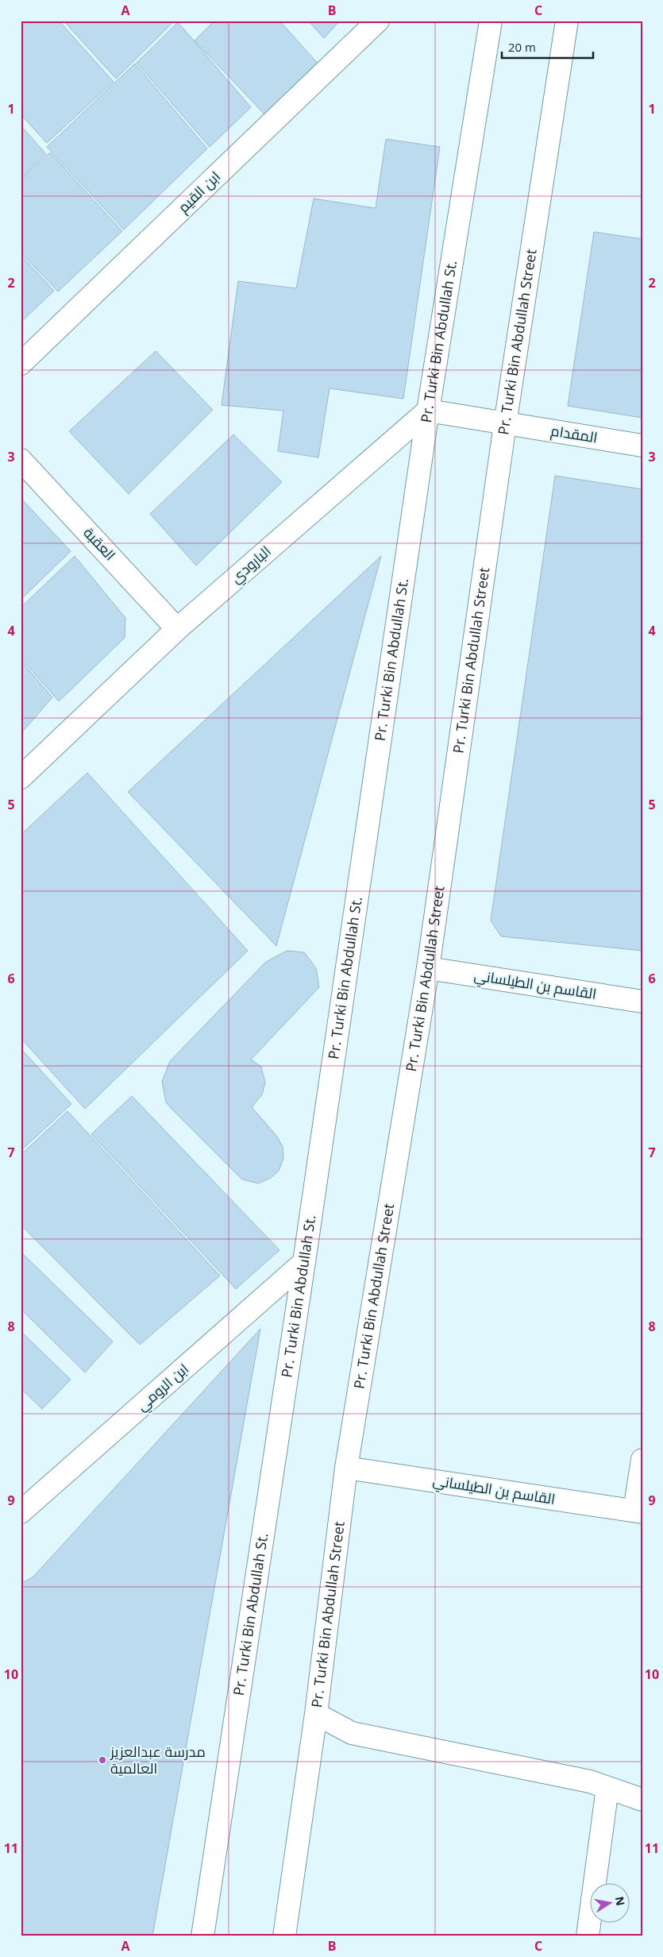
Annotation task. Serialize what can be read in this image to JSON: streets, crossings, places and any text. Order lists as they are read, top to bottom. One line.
{"streets":{"street":["ابن القيم","Pr. Turki Bin Abdullah St.","Pr. Turki Bin Abdullah Street","المقدام","العقبة","البارودي","القاسم بن الطيلساني","ابن الرومي"]},"crossings":[["Pr. Turki Bin Abdullah St.","البارودي"],["Pr. Turki Bin Abdullah St.","ابن الرومي"],["Pr. Turki Bin Abdullah Street","المقدام"],["Pr. Turki Bin Abdullah Street","القاسم بن الطيلساني"],["العقبة","البارودي"]],"places":["مدرسة عبدالعزيز العالمية"],"scale_bar":"20 m","north":"right","grid":{"columns":["A","B","C"],"rows":["1","2","3","4","5","6","7","8","9","10","11"]}}
